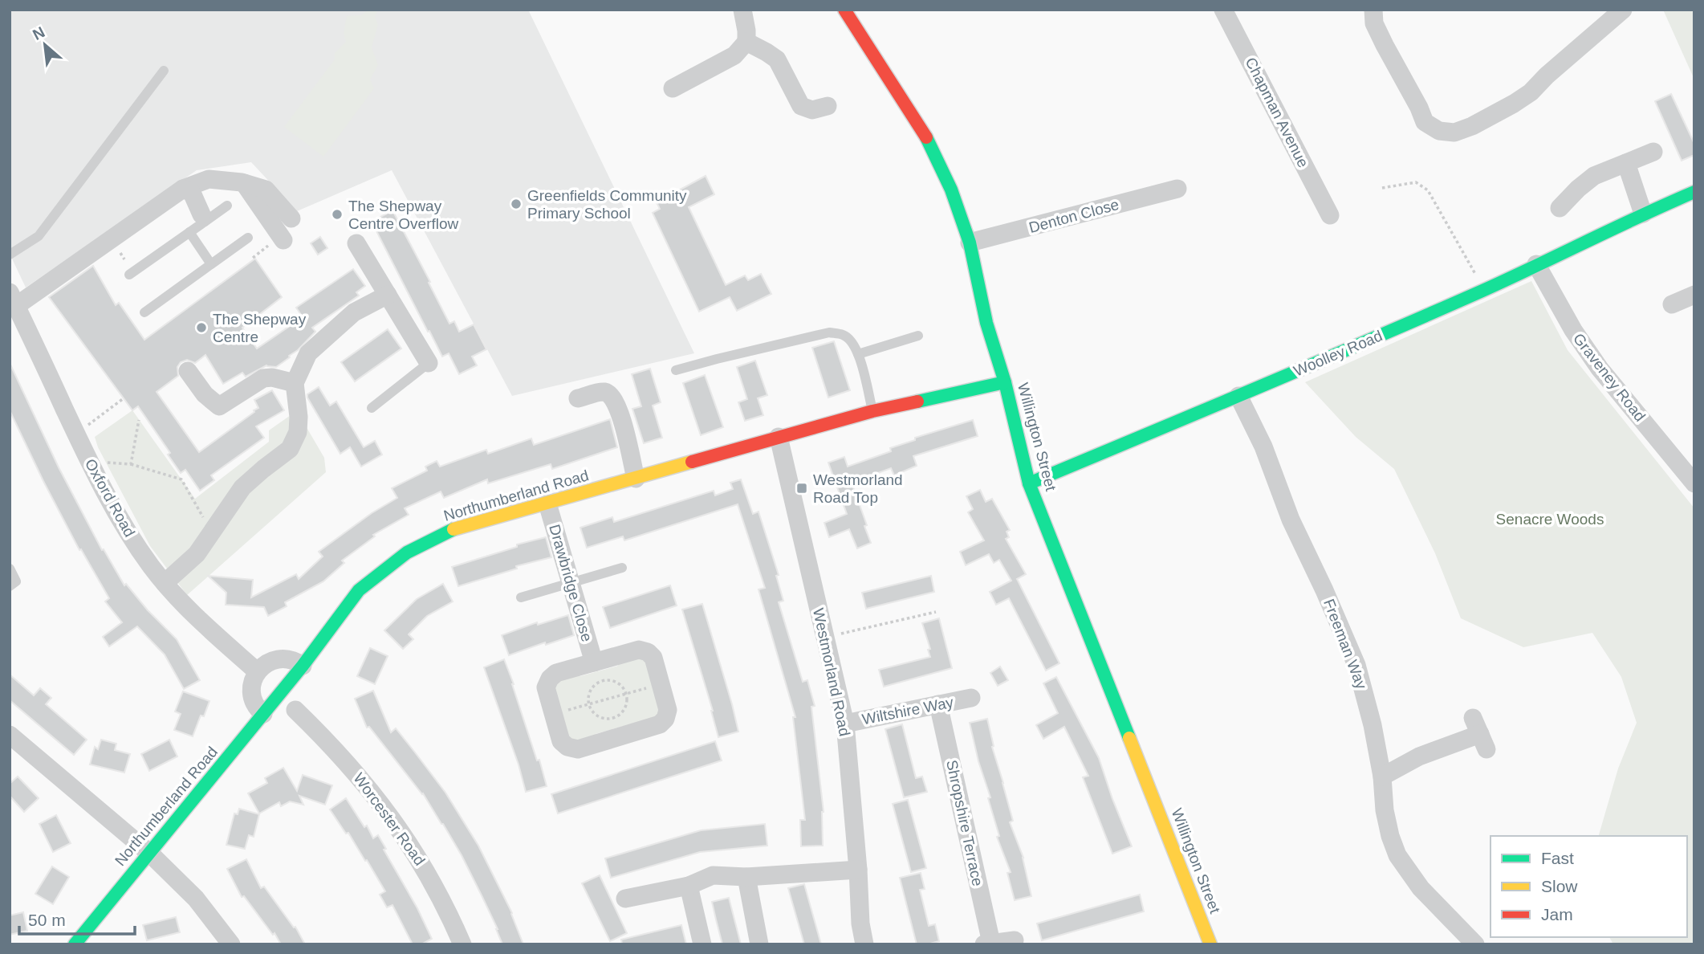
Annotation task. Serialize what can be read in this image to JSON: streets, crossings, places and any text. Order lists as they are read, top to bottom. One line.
{"streets":{"street":["Chapman Avenue","Denton Close","Woolley Road","Graveney Road","Willington Street","Northumberland Road","Oxford Road","Drawbridge Close","Freeman Way","Westmorland Road","Wiltshire Way","Worcester Road","Shropshire Terrace"]},"crossings":[["Denton Close","Willington Street"],["Woolley Road","Graveney Road"],["Woolley Road","Willington Street"],["Woolley Road","Freeman Way"],["Willington Street","Northumberland Road"],["Northumberland Road","Drawbridge Close"],["Northumberland Road","Westmorland Road"],["Westmorland Road","Wiltshire Way"],["Wiltshire Way","Shropshire Terrace"]],"parks":["Senacre Woods"],"places":{"other":["Greenfields Community Primary School","The Shepway Centre Overflow","The Shepway Centre"],"transit":["Westmorland Road Top"]},"legend":["Fast","Slow","Jam"],"scale_bar":"50 m","north":"top left"}
